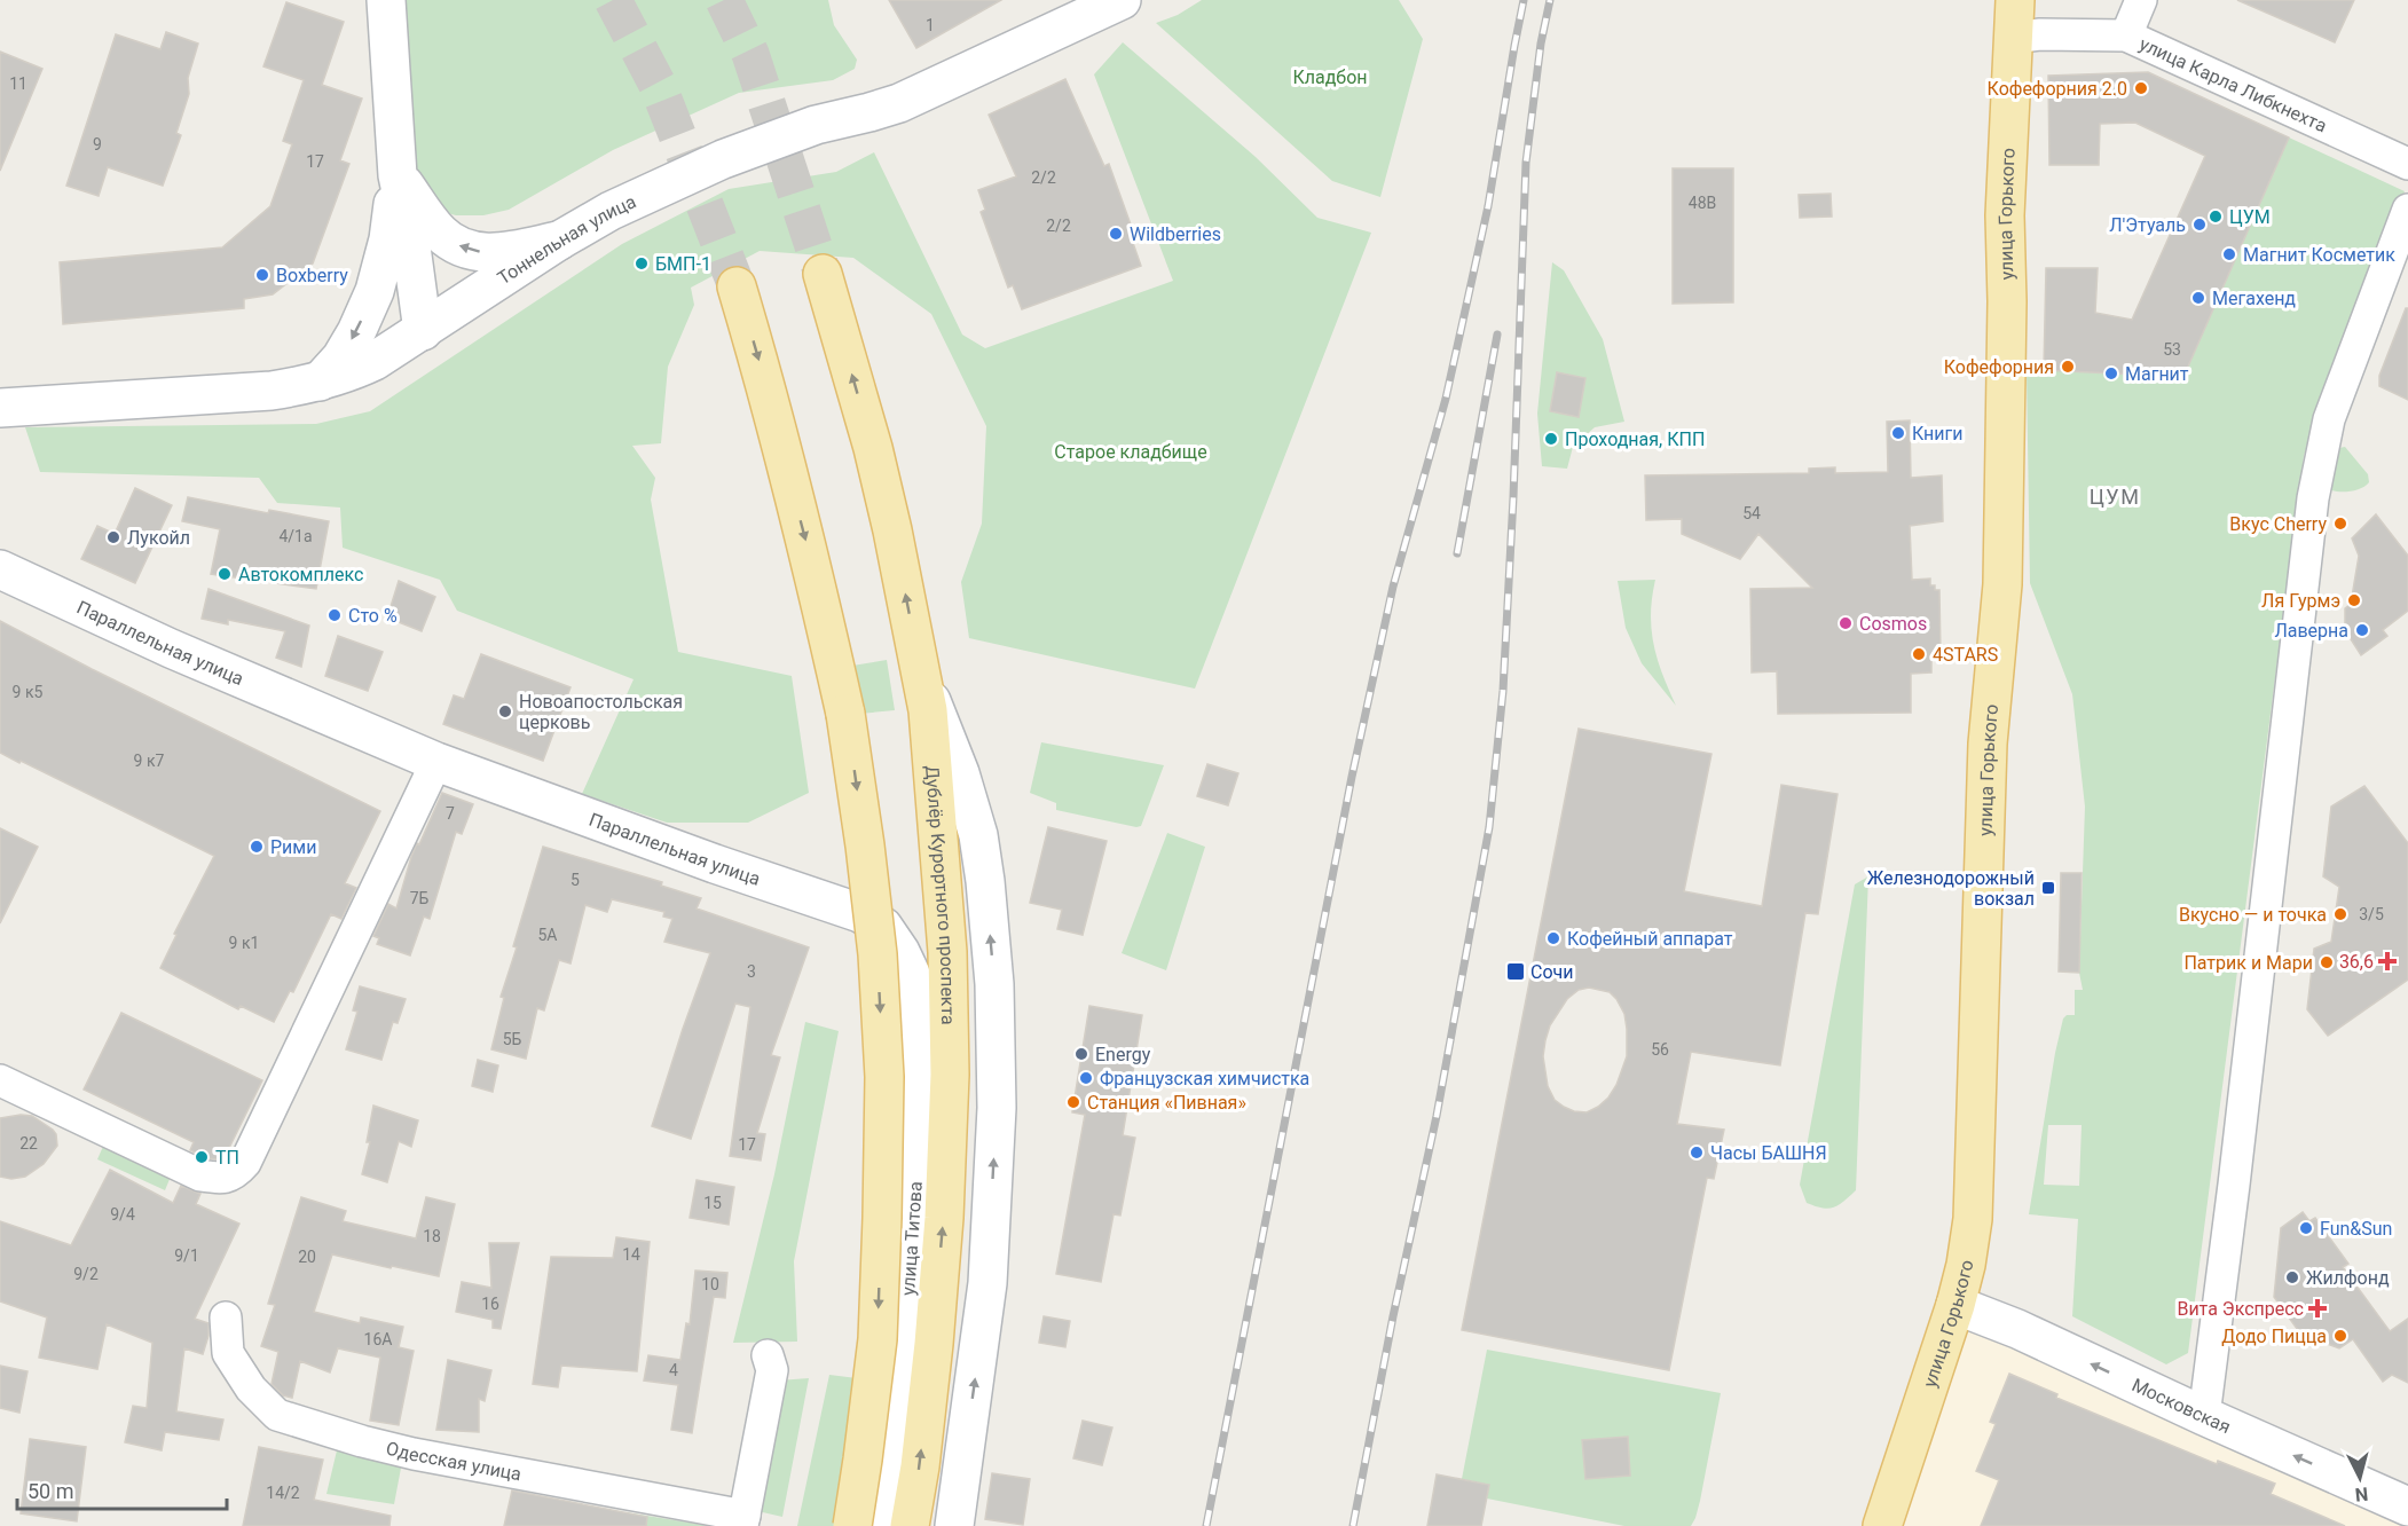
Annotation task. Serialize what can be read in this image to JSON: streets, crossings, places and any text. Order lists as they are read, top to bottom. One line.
{"streets":{"main road":["улица Горького","Тоннельная улица","Параллельная улица","Дублёр Курортного проспекта","улица Титова","Московская"],"street":["улица Карла Либкнехта","Одесская улица"]},"crossings":[["улица Карла Либкнехта","улица Горького"],["улица Горького","Московская"],["Параллельная улица","улица Титова"]],"one_way":["Московская"],"districts":["ЦУМ"],"parks":["Кладбон","Старое кладбище"],"places":{"other":["Кофефорния 2.0","ЦУМ","Л'Этуаль","Wildberries","Магнит Косметик","БМП-1","Boxberry","Мегахенд","Кофефорния","Магнит","Книги","Проходная, КПП","Вкус Cherry","Лукойл","Автокомплекс","Ля Гурмэ","Сто %","Cosmos","Лаверна","4STARS","Новоапостольская церковь","Рими","Вкусно — и точка","Кофейный аппарат","Патрик и Мари","Energy","Французская химчистка","Станция «Пивная»","Часы БАШНЯ","ТП","Fun&Sun","Жилфонд","Додо Пицца"],"transit":["Железнодорожный вокзал","Сочи"],"health":["36,6","Вита Экспресс"]},"house_numbers":["1","11","9","17","2/2","48В","2/2","53","54","4/1а","9 к5","9 к7","7","5","7Б","3/5","5А","9 к1","3","5Б","56","22","17","15","9/4","18","14","9/1","20","9/2","10","16","16А","4","14/2"],"scale_bar":"50 m","north":"bottom"}
